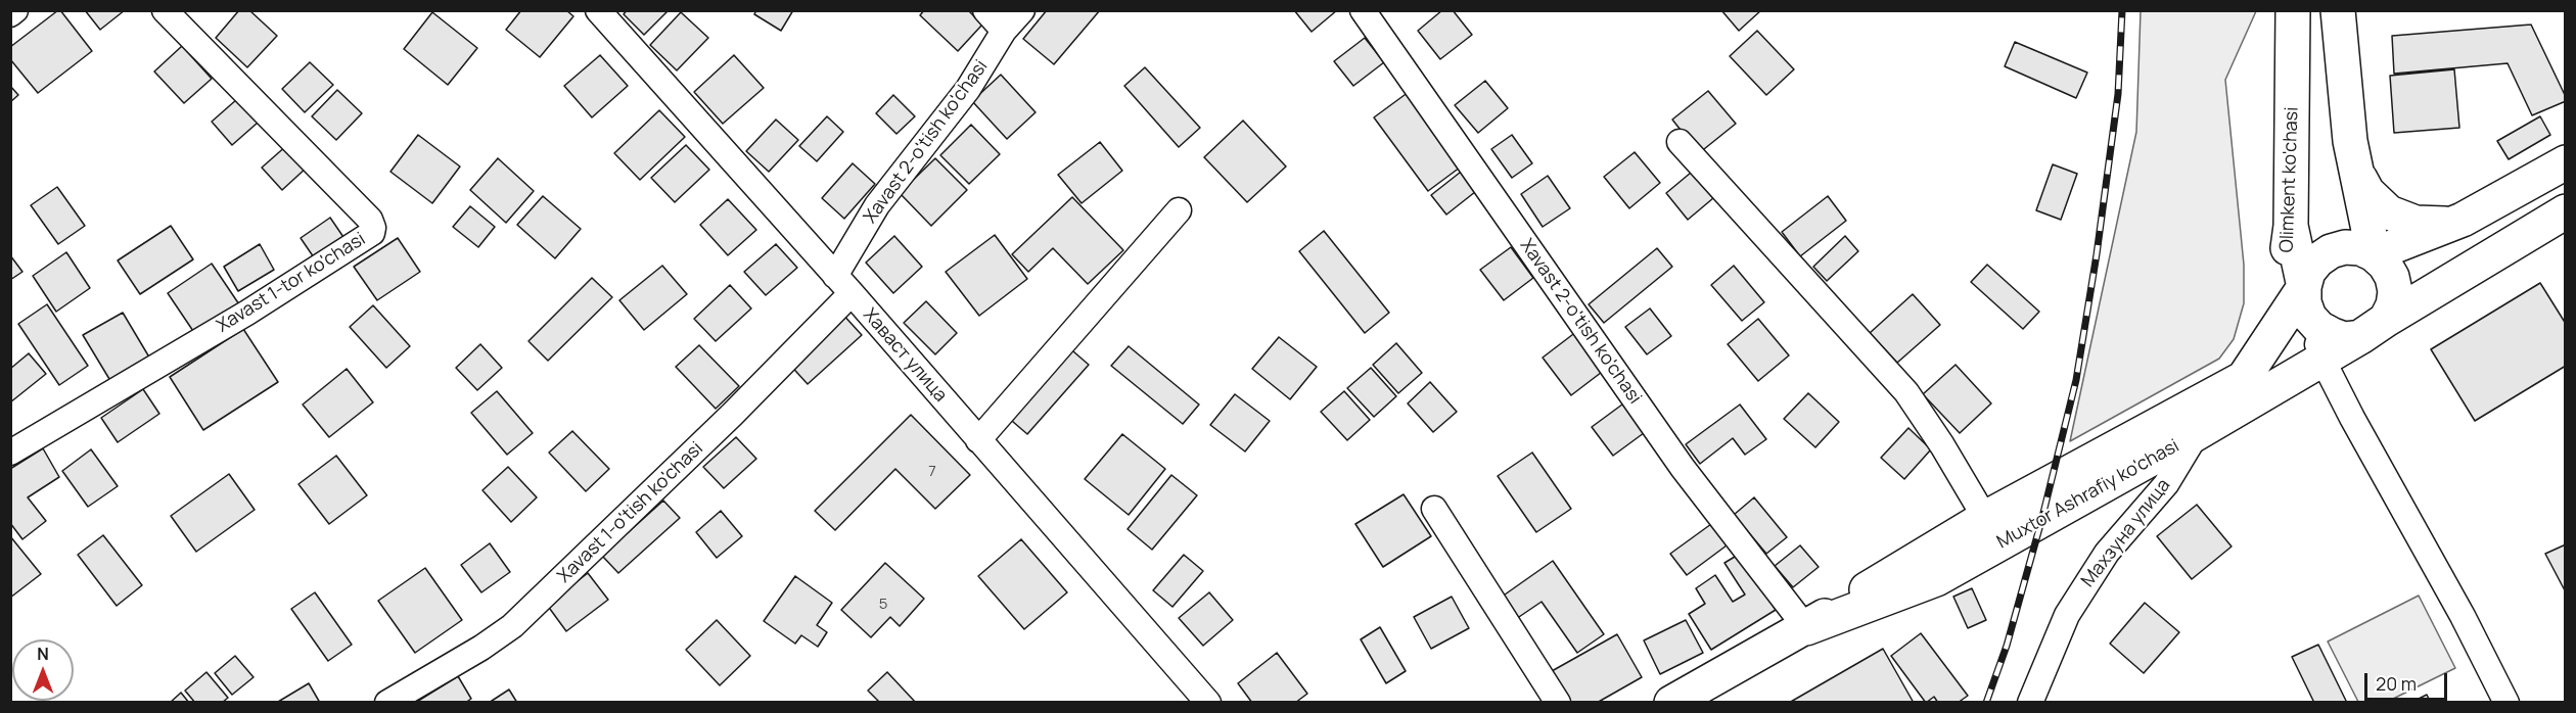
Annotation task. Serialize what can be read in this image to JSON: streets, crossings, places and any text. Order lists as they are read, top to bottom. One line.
{"streets":{"main road":["Olimkent ko'chasi","Muxtor Ashrafiy ko'chasi"],"street":["Xavast 2-o'tish ko'chasi","Xavast 1-tor ko'chasi","Хаваст улица","Xavast 1-o'tish ko'chasi","Махзуна улица"]},"crossings":[["Xavast 2-o'tish ko'chasi","Хаваст улица"],["Xavast 2-o'tish ko'chasi","Muxtor Ashrafiy ko'chasi"],["Xavast 2-o'tish ko'chasi","Xavast 1-o'tish ko'chasi"],["Olimkent ko'chasi","Muxtor Ashrafiy ko'chasi"],["Хаваст улица","Xavast 1-o'tish ko'chasi"],["Muxtor Ashrafiy ko'chasi","Махзуна улица"]],"house_numbers":["7","5"],"scale_bar":"20 m","north":"top"}
